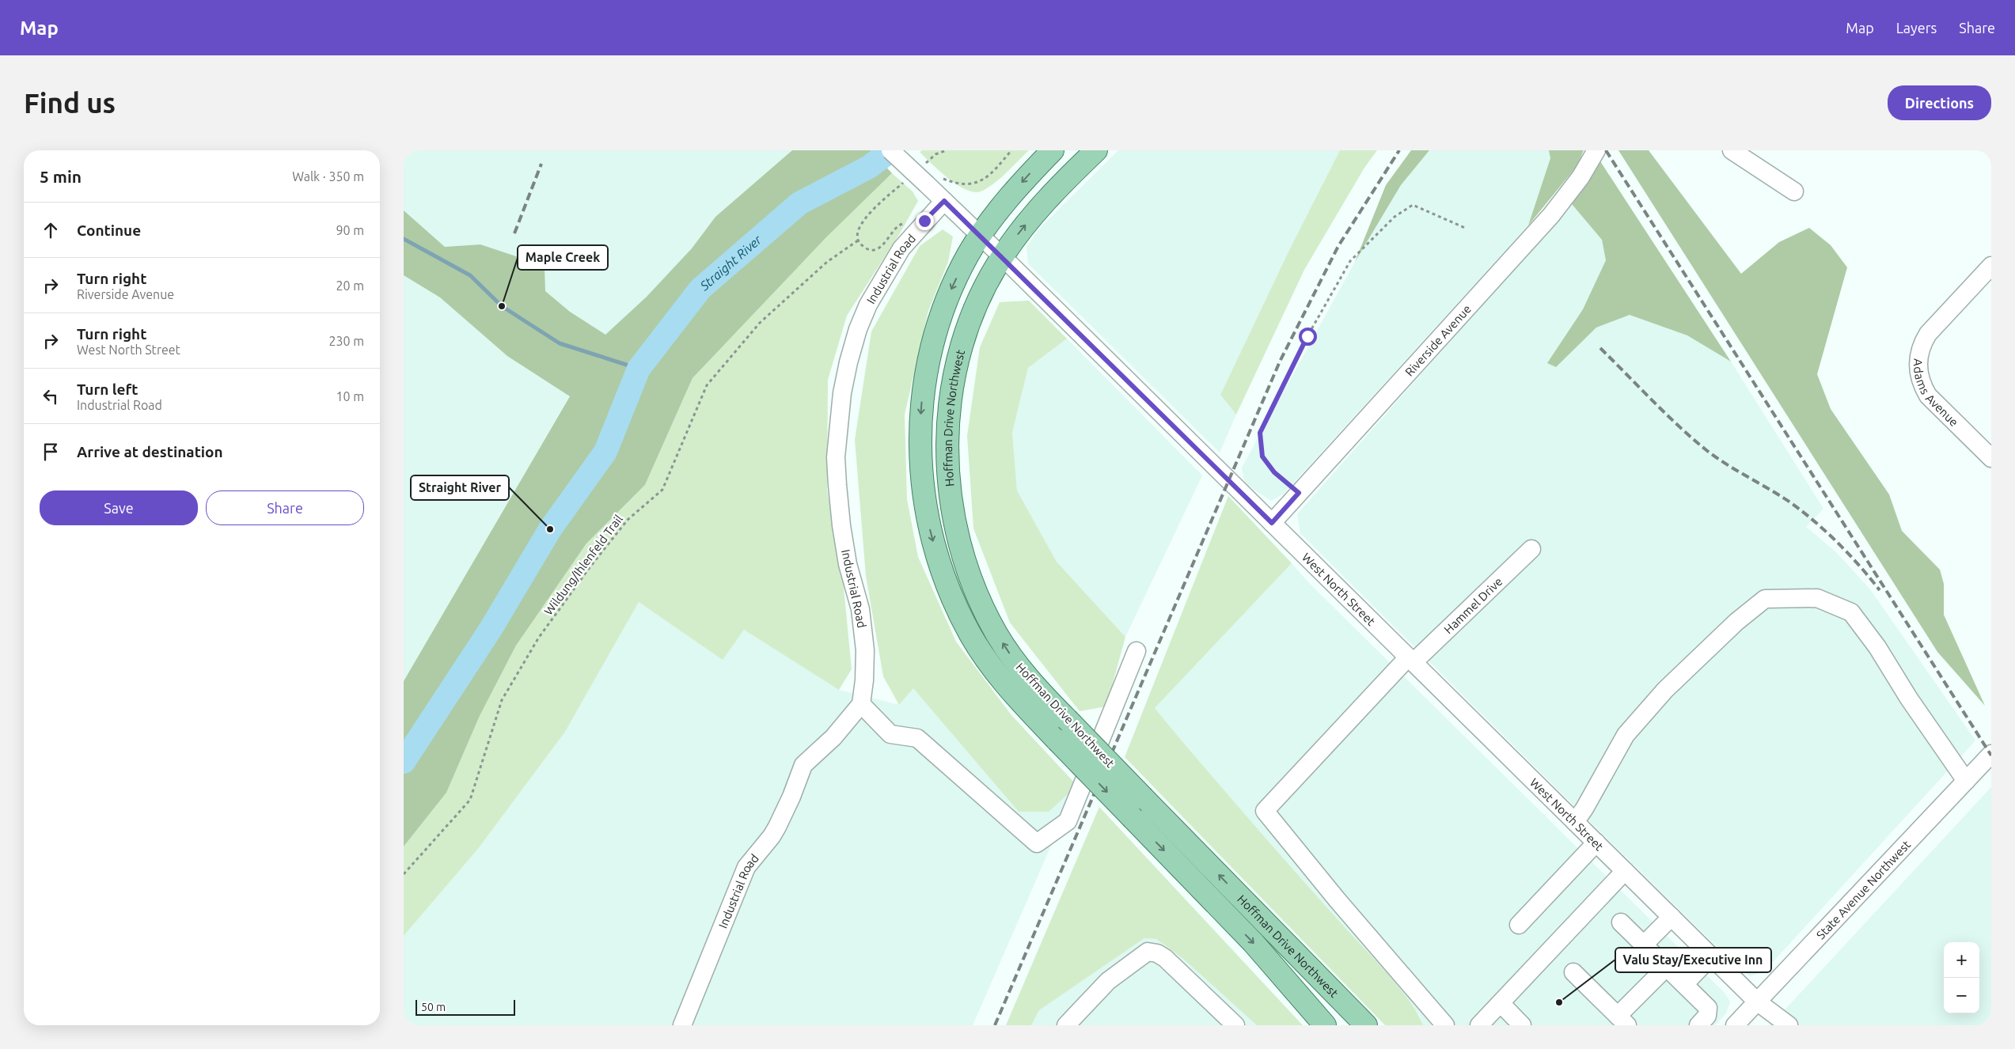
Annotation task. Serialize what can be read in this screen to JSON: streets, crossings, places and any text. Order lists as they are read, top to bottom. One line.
{"streets":{"main road":["Hoffman Drive Northwest"],"street":["Industrial Road","Riverside Avenue","Adams Avenue","West North Street","Hammel Drive","State Avenue Northwest"],"path":["Wildung/Ihlenfeld Trail"]},"crossings":[["Industrial Road","West North Street"],["Riverside Avenue","West North Street"],["Hoffman Drive Northwest","West North Street"],["West North Street","Hammel Drive"],["West North Street","State Avenue Northwest"]],"water":["Straight River"],"places":["Maple Creek","Straight River","Valu Stay/Executive Inn"],"scale_bar":"50 m","page":{"header":"Map","nav":["Map","Layers","Share"],"buttons":["Directions",["Save","Share"]],"title":"Find us","heading":["5 min","Walk · 350 m"],"list":[["Continue","90 m"],["Turn right","Riverside Avenue","20 m"],["Turn right","West North Street","230 m"],["Turn left","Industrial Road","10 m"],"Arrive at destination"],"map_buttons":["+","−"],"scale":"50 m"}}
